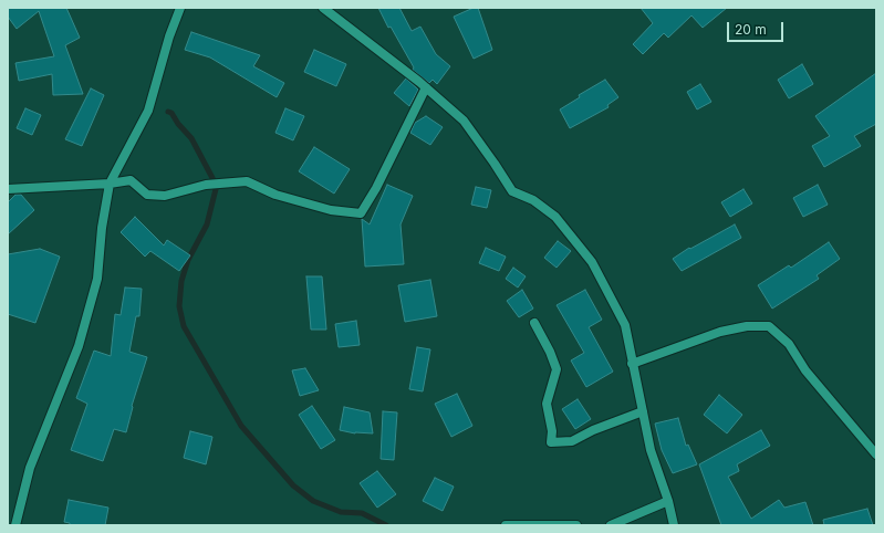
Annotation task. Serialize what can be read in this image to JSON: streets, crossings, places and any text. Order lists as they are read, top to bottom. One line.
{"scale_bar":"20 m"}
